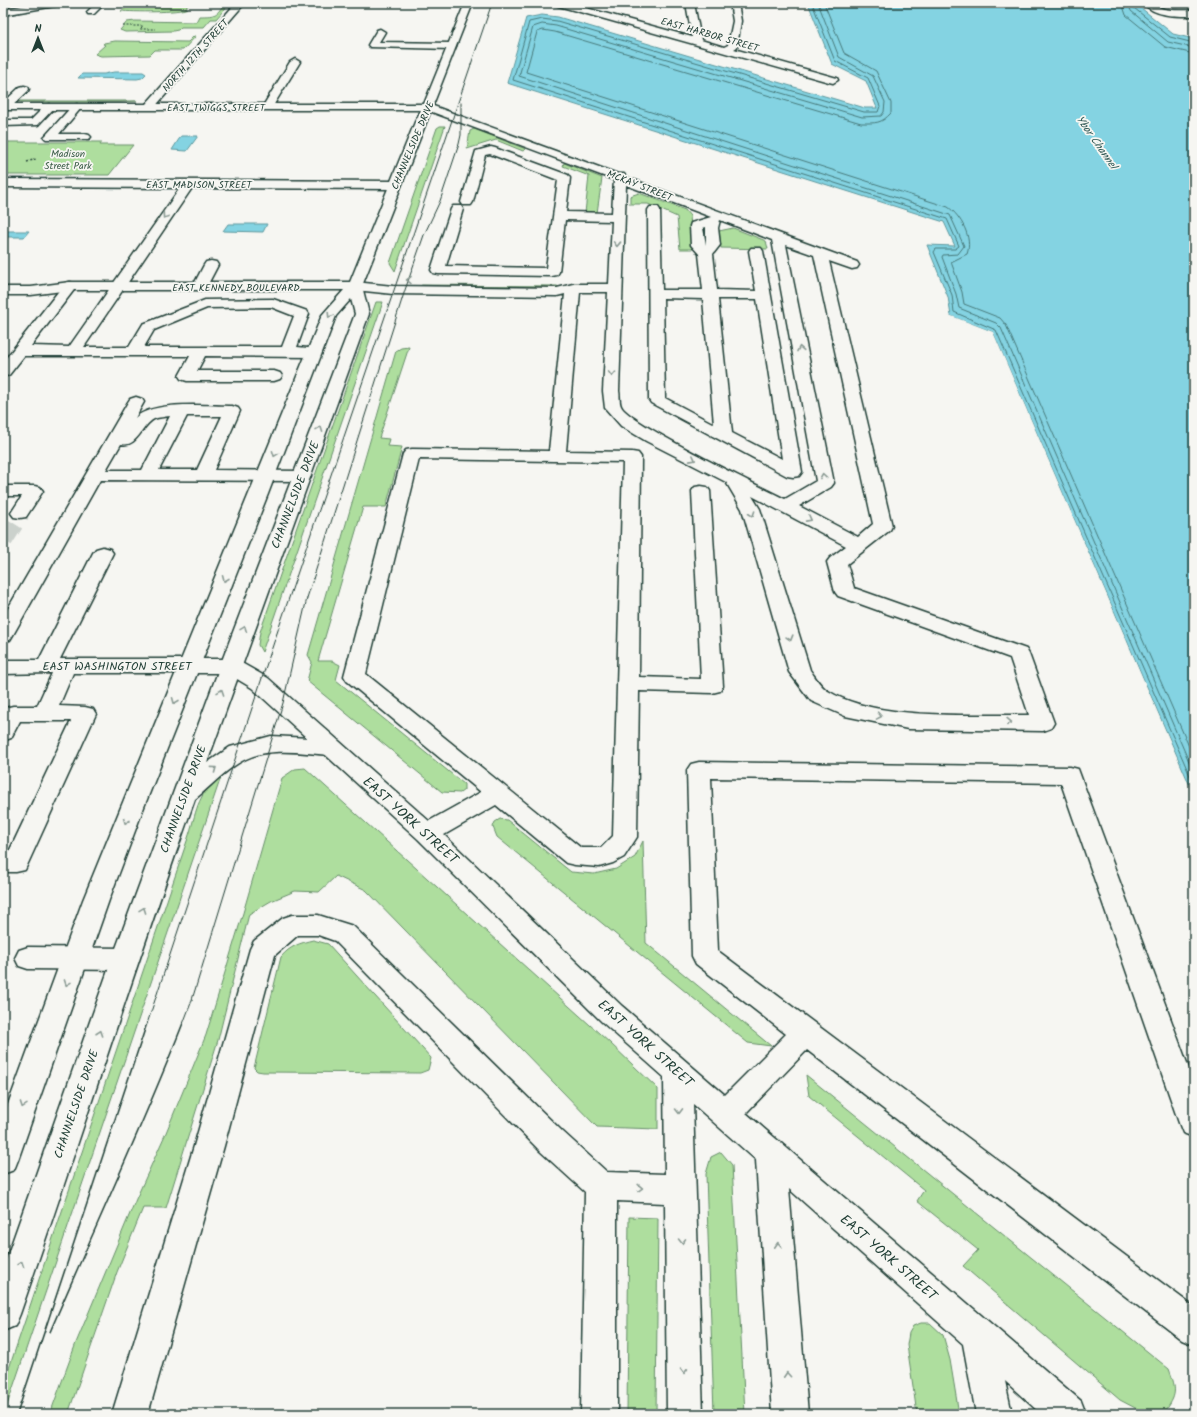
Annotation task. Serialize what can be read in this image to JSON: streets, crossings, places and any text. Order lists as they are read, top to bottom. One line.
{"streets":{"main road":["EAST HARBOR STREET","NORTH 12TH STREET","EAST TWIGGS STREET","CHANNELSIDE DRIVE","EAST MADISON STREET","MCKAY STREET","EAST KENNEDY BOULEVARD","EAST WASHINGTON STREET","EAST YORK STREET"]},"crossings":[["NORTH 12TH STREET","EAST TWIGGS STREET"],["EAST TWIGGS STREET","CHANNELSIDE DRIVE"],["EAST TWIGGS STREET","MCKAY STREET"],["CHANNELSIDE DRIVE","EAST MADISON STREET"],["CHANNELSIDE DRIVE","MCKAY STREET"],["CHANNELSIDE DRIVE","EAST KENNEDY BOULEVARD"],["CHANNELSIDE DRIVE","EAST WASHINGTON STREET"],["CHANNELSIDE DRIVE","EAST YORK STREET"],["EAST WASHINGTON STREET","EAST YORK STREET"]],"water":["Ybor Channel"],"parks":["Madison Street Park"],"north":"top"}
